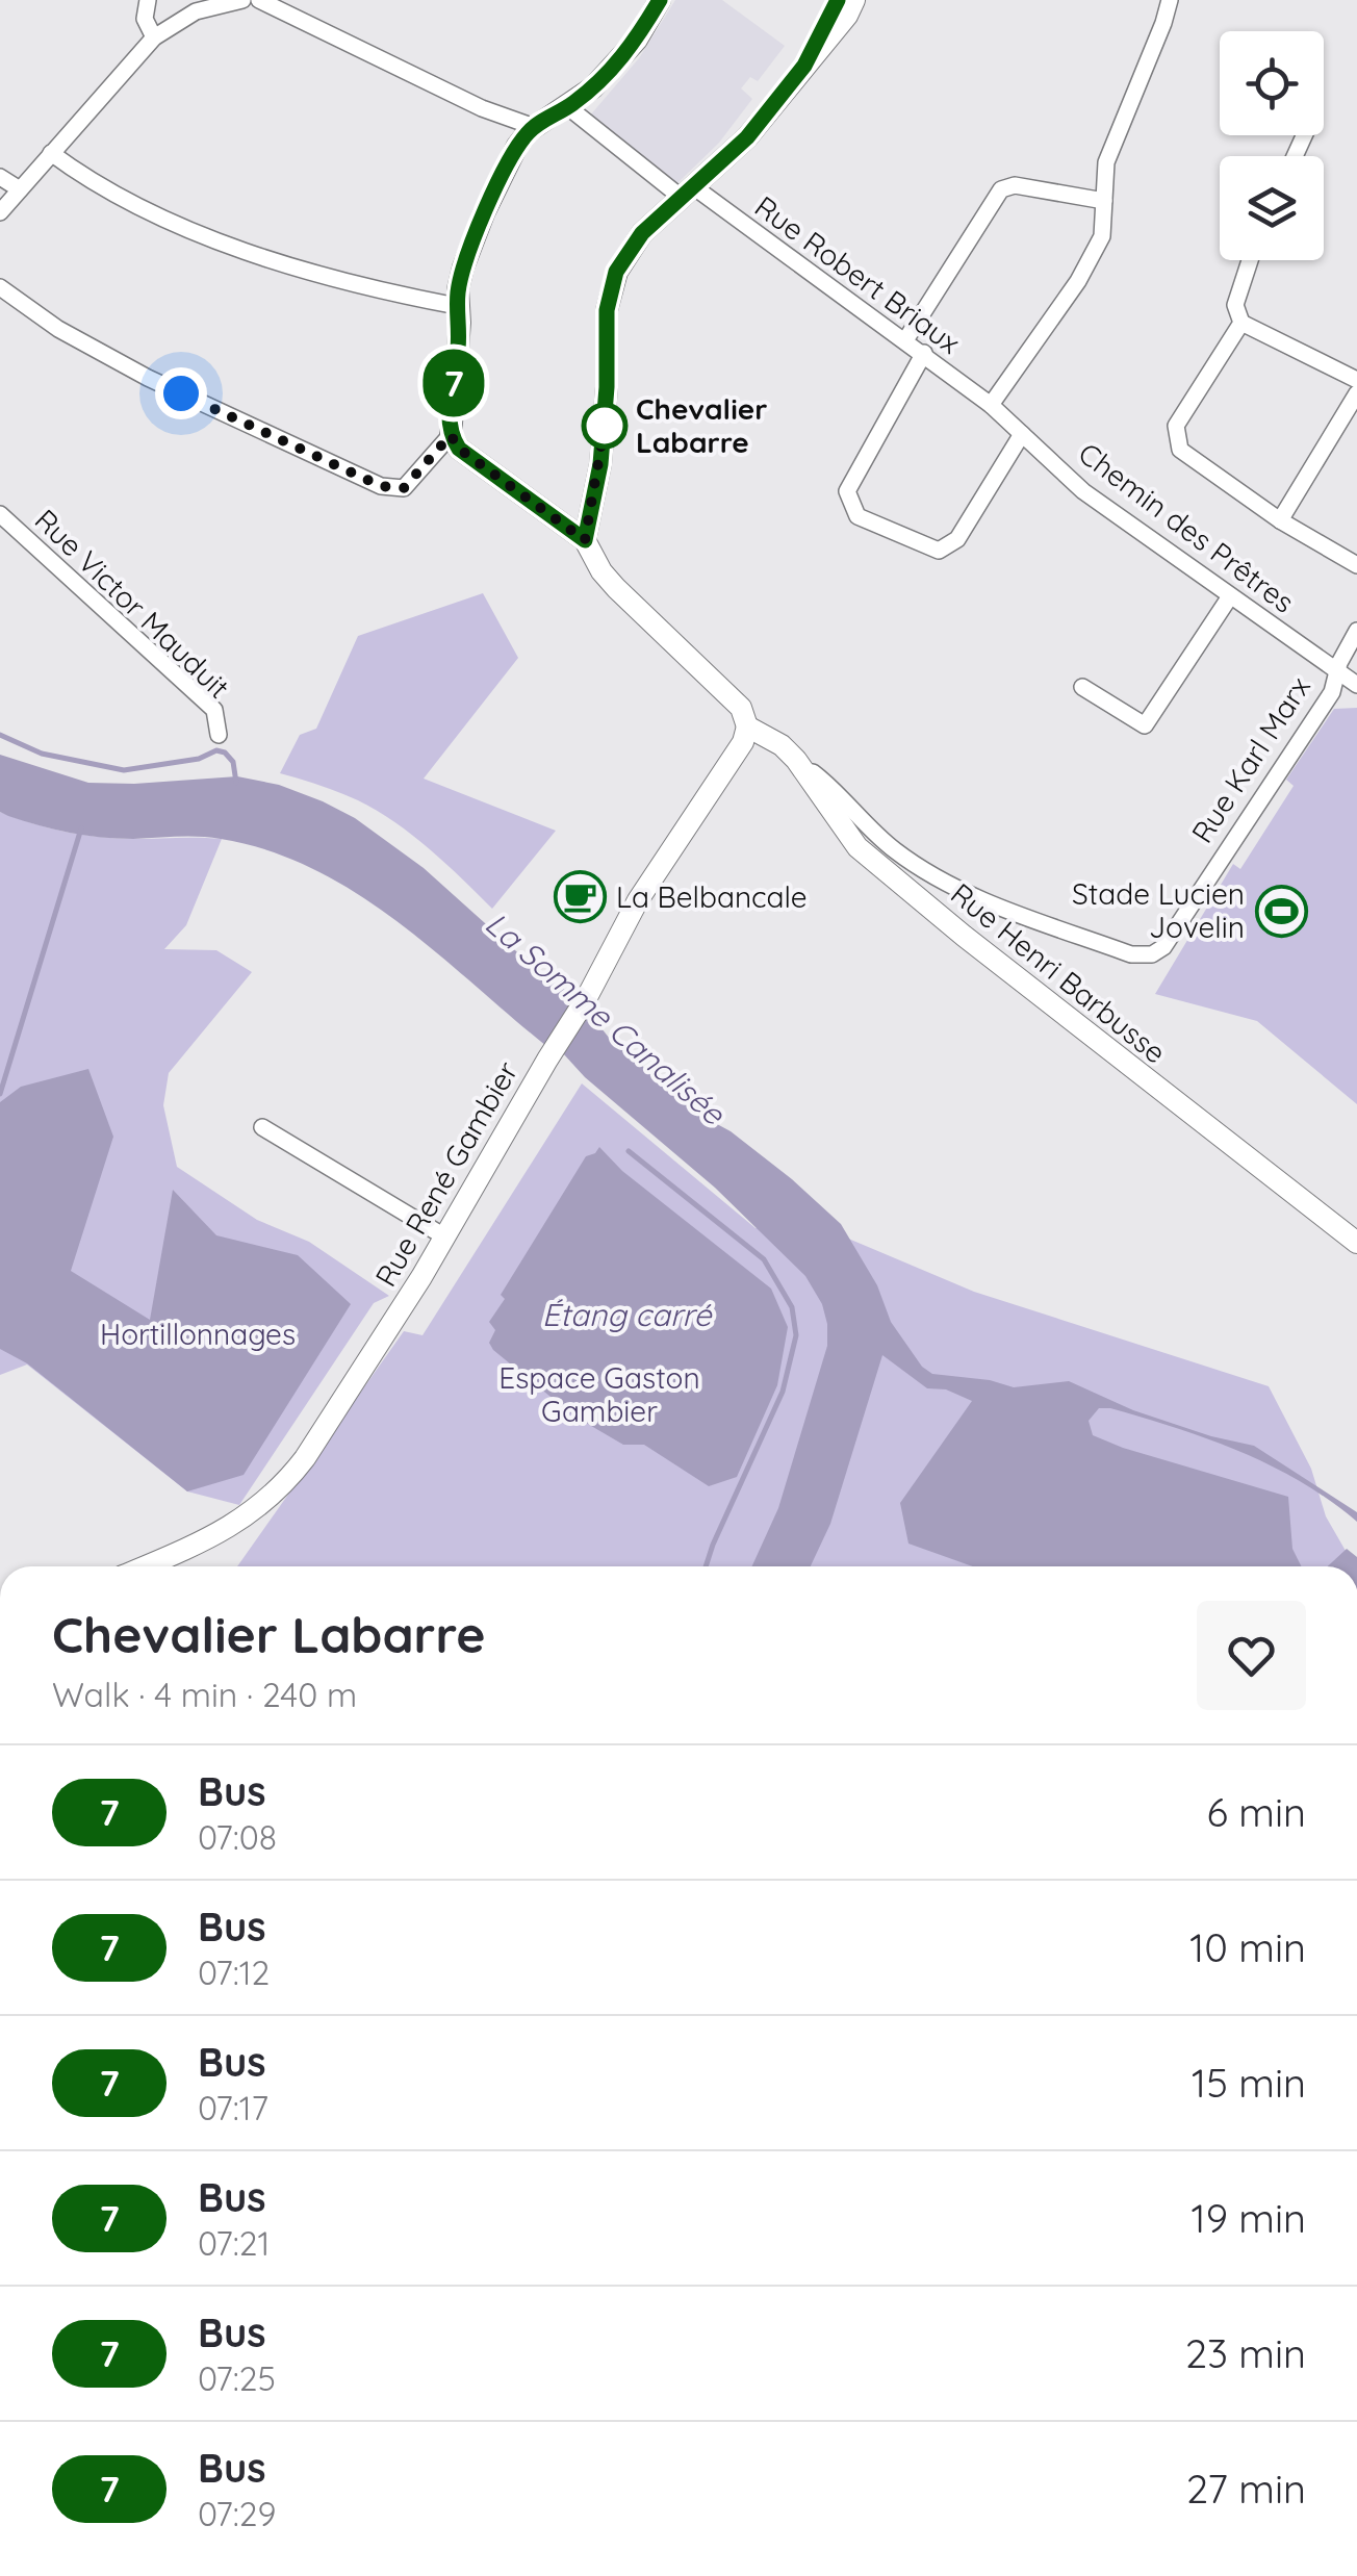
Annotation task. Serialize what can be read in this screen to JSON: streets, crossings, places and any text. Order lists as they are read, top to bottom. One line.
{"streets":{"street":["Rue Robert Briaux","Chemin des Prêtres","Rue Victor Mauduit","Rue Karl Marx","Rue Henri Barbusse","Rue René Gambier"]},"crossings":[["Rue Robert Briaux","Chemin des Prêtres"],["Chemin des Prêtres","Rue Karl Marx"],["Rue Karl Marx","Rue Henri Barbusse"],["Rue Henri Barbusse","Rue René Gambier"]],"water":["La Somme Canalisée","Étang carré"],"parks":["Hortillonnages","Espace Gaston Gambier"],"places":{"other":["Chevalier Labarre"],"cafe":["La Belbancale"],"sports":["Stade Lucien Jovelin"]},"lines":["bus line 7"],"page":{"on_map":"7","heading":["Chevalier Labarre","Walk · 4 min · 240 m"],"list":[{"mark":"7","name":"Bus","note":"07:08","value":"6 min"},{"mark":"7","name":"Bus","note":"07:12","value":"10 min"},{"mark":"7","name":"Bus","note":"07:17","value":"15 min"},{"mark":"7","name":"Bus","note":"07:21","value":"19 min"},{"mark":"7","name":"Bus","note":"07:25","value":"23 min"},{"mark":"7","name":"Bus","note":"07:29","value":"27 min"}]}}
